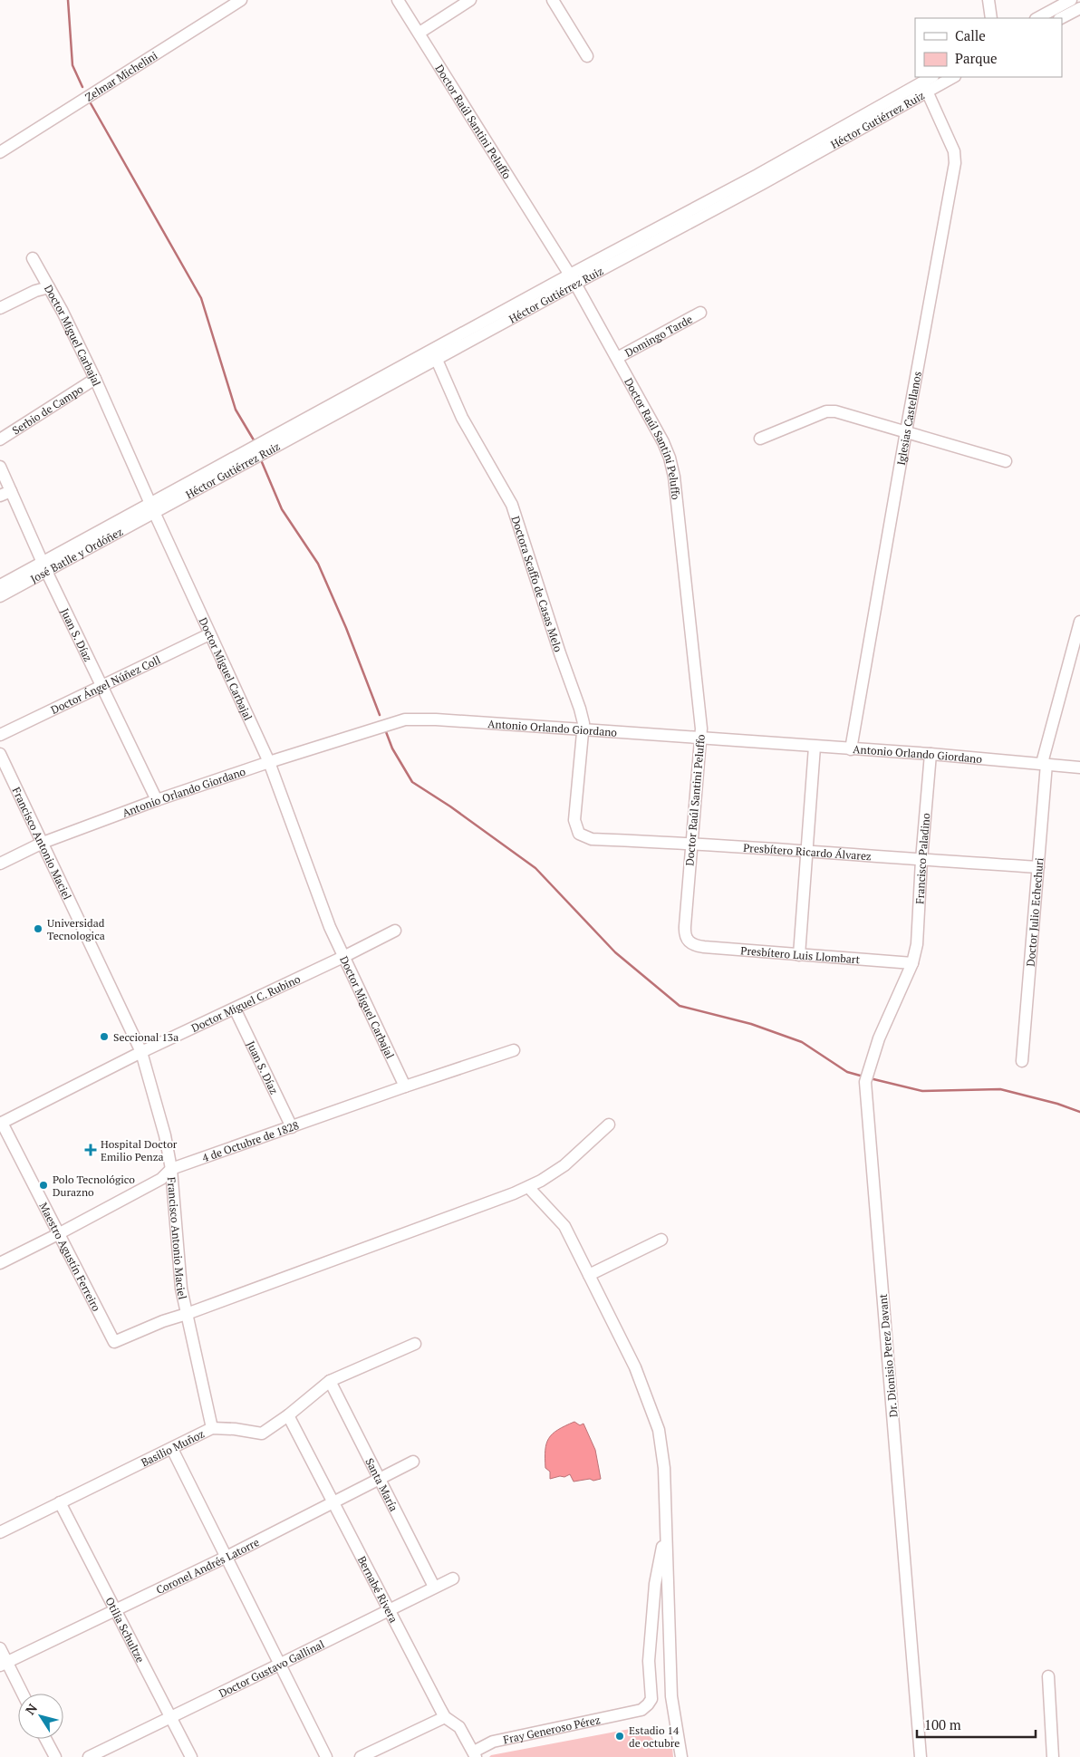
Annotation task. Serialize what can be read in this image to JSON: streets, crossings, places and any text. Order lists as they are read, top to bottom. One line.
{"streets":{"street":["Zelmar Michelini","Héctor Gutiérrez Ruiz","Doctor Raúl Santini Peluffo","Doctor Miguel Carbajal","Domingo Tarde","Serbio de Campo","Iglesias Castellanos","José Batlle y Ordóñez","Doctora Scaffo de Casas Melo","Juan S. Díaz","Doctor Ángel Núñez Coll","Antonio Orlando Giordano","Francisco Antonio Maciel","Presbítero Ricardo Álvarez","Francisco Paladino","Doctor Julio Echechuri","Presbítero Luis Llombart","Doctor Miguel C. Rubino","4 de Octubre de 1828","Maestro Agustín Ferreiro","Dr. Dionisio Perez Davant","Basilio Muñoz","Santa María","Coronel Andrés Latorre","Bernabé Rivera","Otilia Schultze","Doctor Gustavo Gallinal","Fray Generoso Pérez"]},"crossings":[["Héctor Gutiérrez Ruiz","Doctor Raúl Santini Peluffo"],["Héctor Gutiérrez Ruiz","Doctor Miguel Carbajal"],["Héctor Gutiérrez Ruiz","Iglesias Castellanos"],["Héctor Gutiérrez Ruiz","José Batlle y Ordóñez"],["Héctor Gutiérrez Ruiz","Doctora Scaffo de Casas Melo"],["Doctor Raúl Santini Peluffo","Domingo Tarde"],["Doctor Raúl Santini Peluffo","Antonio Orlando Giordano"],["Doctor Raúl Santini Peluffo","Presbítero Ricardo Álvarez"],["Doctor Raúl Santini Peluffo","Presbítero Luis Llombart"],["Doctor Miguel Carbajal","Serbio de Campo"],["Doctor Miguel Carbajal","José Batlle y Ordóñez"],["Doctor Miguel Carbajal","Doctor Ángel Núñez Coll"],["Doctor Miguel Carbajal","Antonio Orlando Giordano"],["Doctor Miguel Carbajal","Doctor Miguel C. Rubino"],["Doctor Miguel Carbajal","4 de Octubre de 1828"],["Iglesias Castellanos","Antonio Orlando Giordano"],["José Batlle y Ordóñez","Juan S. Díaz"],["Doctora Scaffo de Casas Melo","Antonio Orlando Giordano"],["Doctora Scaffo de Casas Melo","Presbítero Ricardo Álvarez"],["Juan S. Díaz","Doctor Ángel Núñez Coll"],["Juan S. Díaz","Antonio Orlando Giordano"],["Juan S. Díaz","Doctor Miguel C. Rubino"],["Juan S. Díaz","4 de Octubre de 1828"],["Antonio Orlando Giordano","Francisco Antonio Maciel"],["Antonio Orlando Giordano","Francisco Paladino"],["Antonio Orlando Giordano","Doctor Julio Echechuri"],["Francisco Antonio Maciel","Doctor Miguel C. Rubino"],["Francisco Antonio Maciel","4 de Octubre de 1828"],["Francisco Antonio Maciel","Maestro Agustín Ferreiro"],["Francisco Antonio Maciel","Basilio Muñoz"],["Presbítero Ricardo Álvarez","Francisco Paladino"],["Presbítero Ricardo Álvarez","Doctor Julio Echechuri"],["Francisco Paladino","Presbítero Luis Llombart"],["Francisco Paladino","Dr. Dionisio Perez Davant"],["Presbítero Luis Llombart","Dr. Dionisio Perez Davant"],["Doctor Miguel C. Rubino","Maestro Agustín Ferreiro"],["4 de Octubre de 1828","Maestro Agustín Ferreiro"],["Basilio Muñoz","Santa María"],["Basilio Muñoz","Bernabé Rivera"],["Basilio Muñoz","Otilia Schultze"],["Santa María","Coronel Andrés Latorre"],["Santa María","Doctor Gustavo Gallinal"],["Coronel Andrés Latorre","Bernabé Rivera"],["Coronel Andrés Latorre","Otilia Schultze"],["Bernabé Rivera","Doctor Gustavo Gallinal"],["Bernabé Rivera","Fray Generoso Pérez"],["Otilia Schultze","Doctor Gustavo Gallinal"]],"places":{"other":["Universidad Tecnologica","Seccional 13a","Polo Tecnológico Durazno","Estadio 14 de octubre"],"health":["Hospital Doctor Emilio Penza"]},"legend":["Calle","Parque"],"scale_bar":"100 m","north":"top left"}
